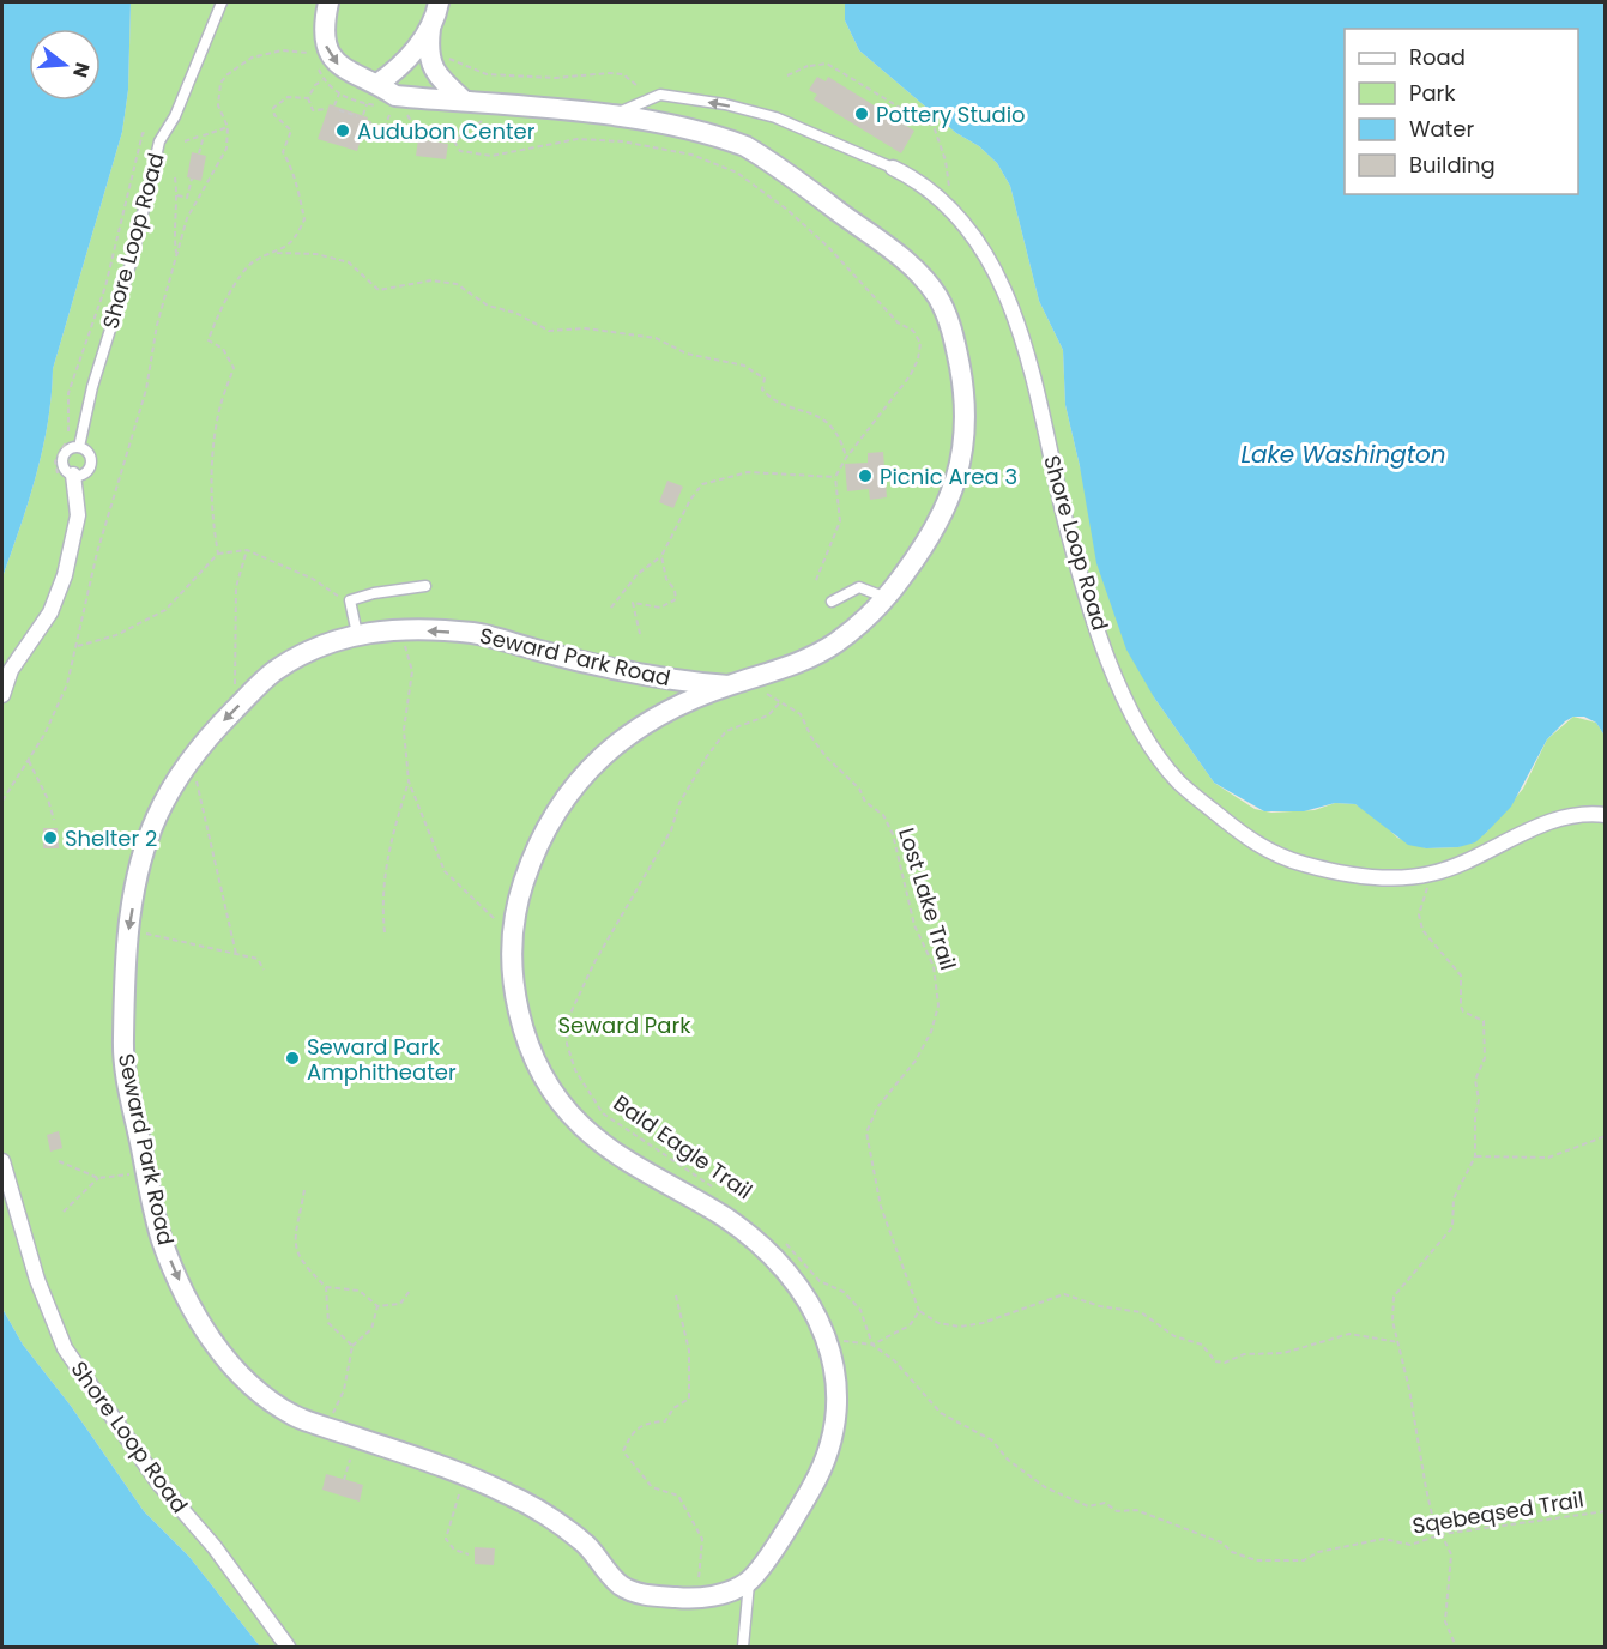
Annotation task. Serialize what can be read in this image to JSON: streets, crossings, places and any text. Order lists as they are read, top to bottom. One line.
{"streets":{"street":["Shore Loop Road","Seward Park Road"],"path":["Lost Lake Trail","Bald Eagle Trail","Sqebeqsed Trail"]},"crossings":[["Shore Loop Road","Seward Park Road"],["Lost Lake Trail","Bald Eagle Trail"]],"water":["Lake Washington"],"parks":["Seward Park"],"places":["Pottery Studio","Audubon Center","Picnic Area 3","Shelter 2","Seward Park Amphitheater"],"legend":["Road","Park","Water","Building"],"north":"right"}
